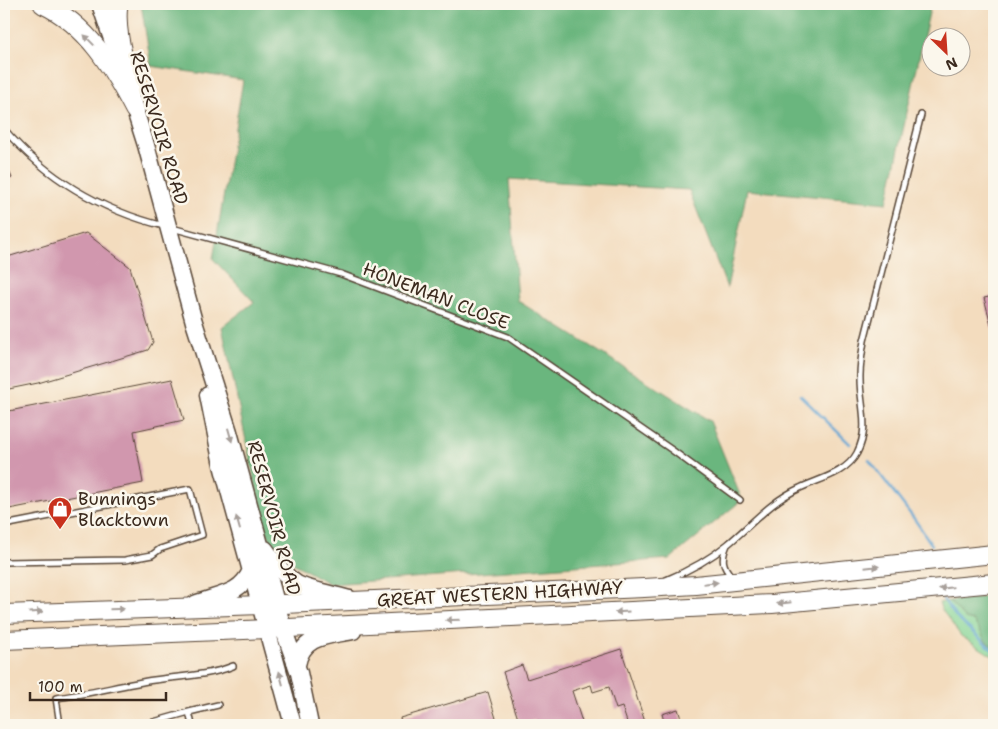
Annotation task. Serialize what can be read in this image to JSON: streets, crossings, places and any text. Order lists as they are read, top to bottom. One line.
{"streets":{"highway":["GREAT WESTERN HIGHWAY"],"main road":["RESERVOIR ROAD"],"lane":["HONEMAN CLOSE"]},"crossings":[["RESERVOIR ROAD","HONEMAN CLOSE"],["RESERVOIR ROAD","GREAT WESTERN HIGHWAY"]],"places":{"shop":["Bunnings Blacktown"]},"scale_bar":"100 m","north":"bottom right"}
